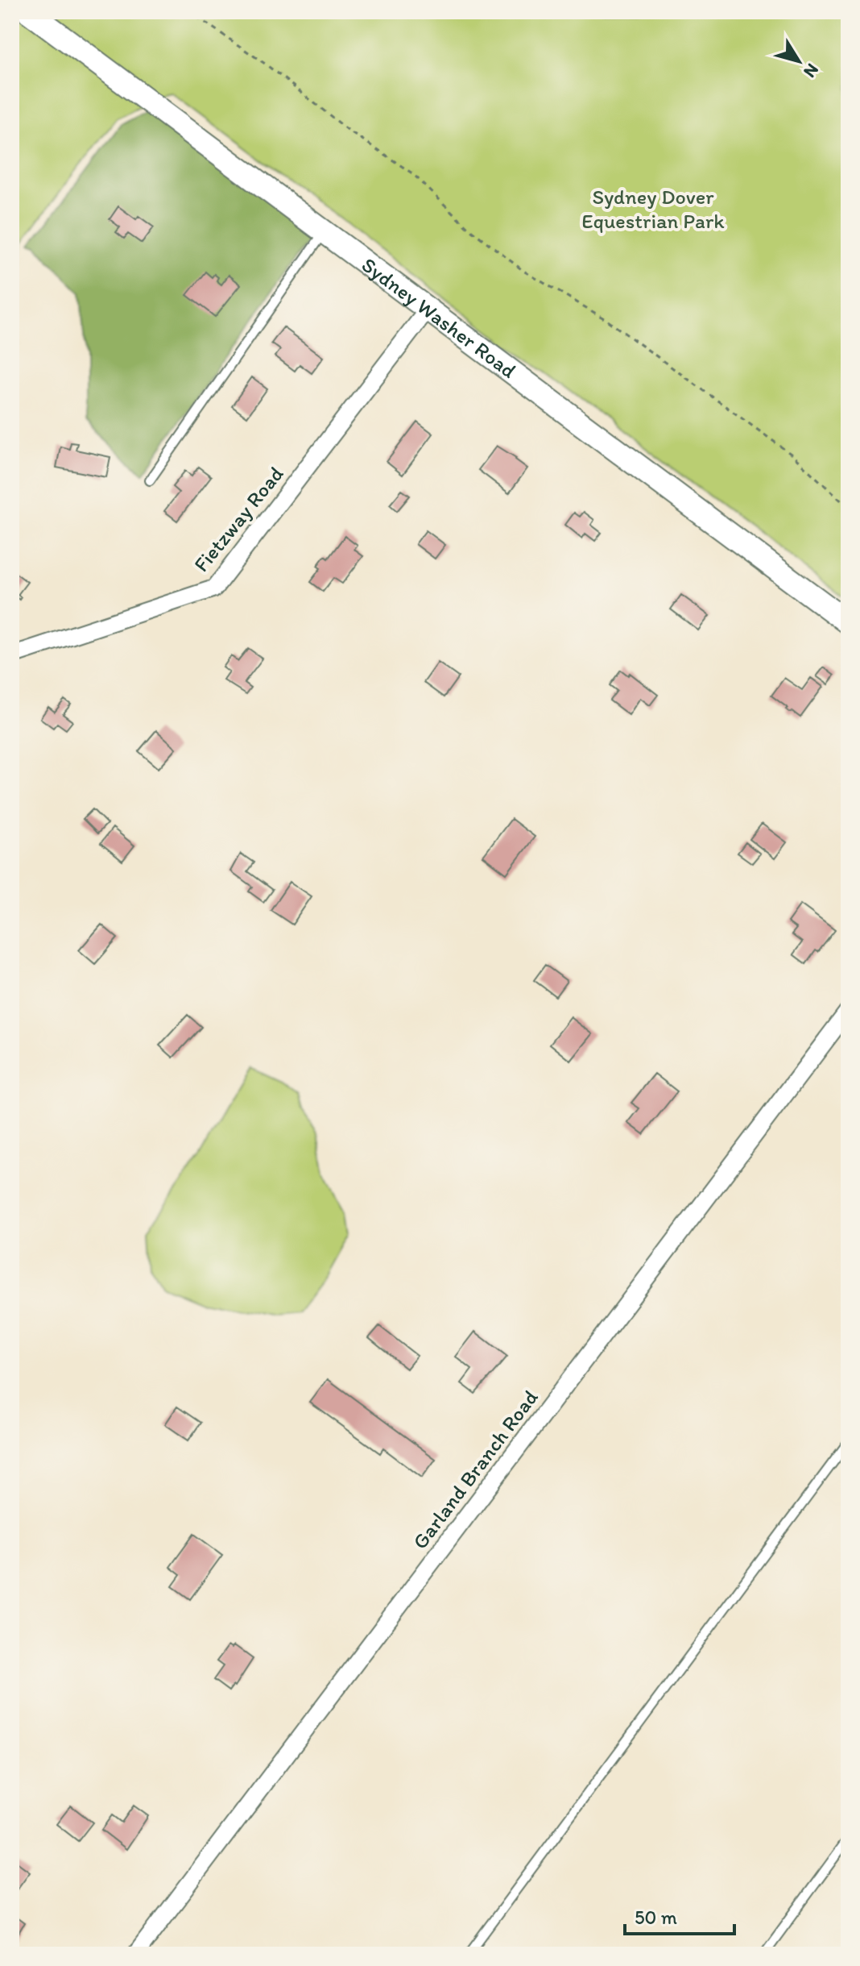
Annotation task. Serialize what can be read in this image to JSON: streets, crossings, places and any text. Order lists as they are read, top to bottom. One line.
{"streets":{"street":["Sydney Washer Road","Fietzway Road","Garland Branch Road"]},"crossings":[["Sydney Washer Road","Fietzway Road"]],"parks":["Sydney Dover Equestrian Park"],"scale_bar":"50 m","north":"bottom right"}
